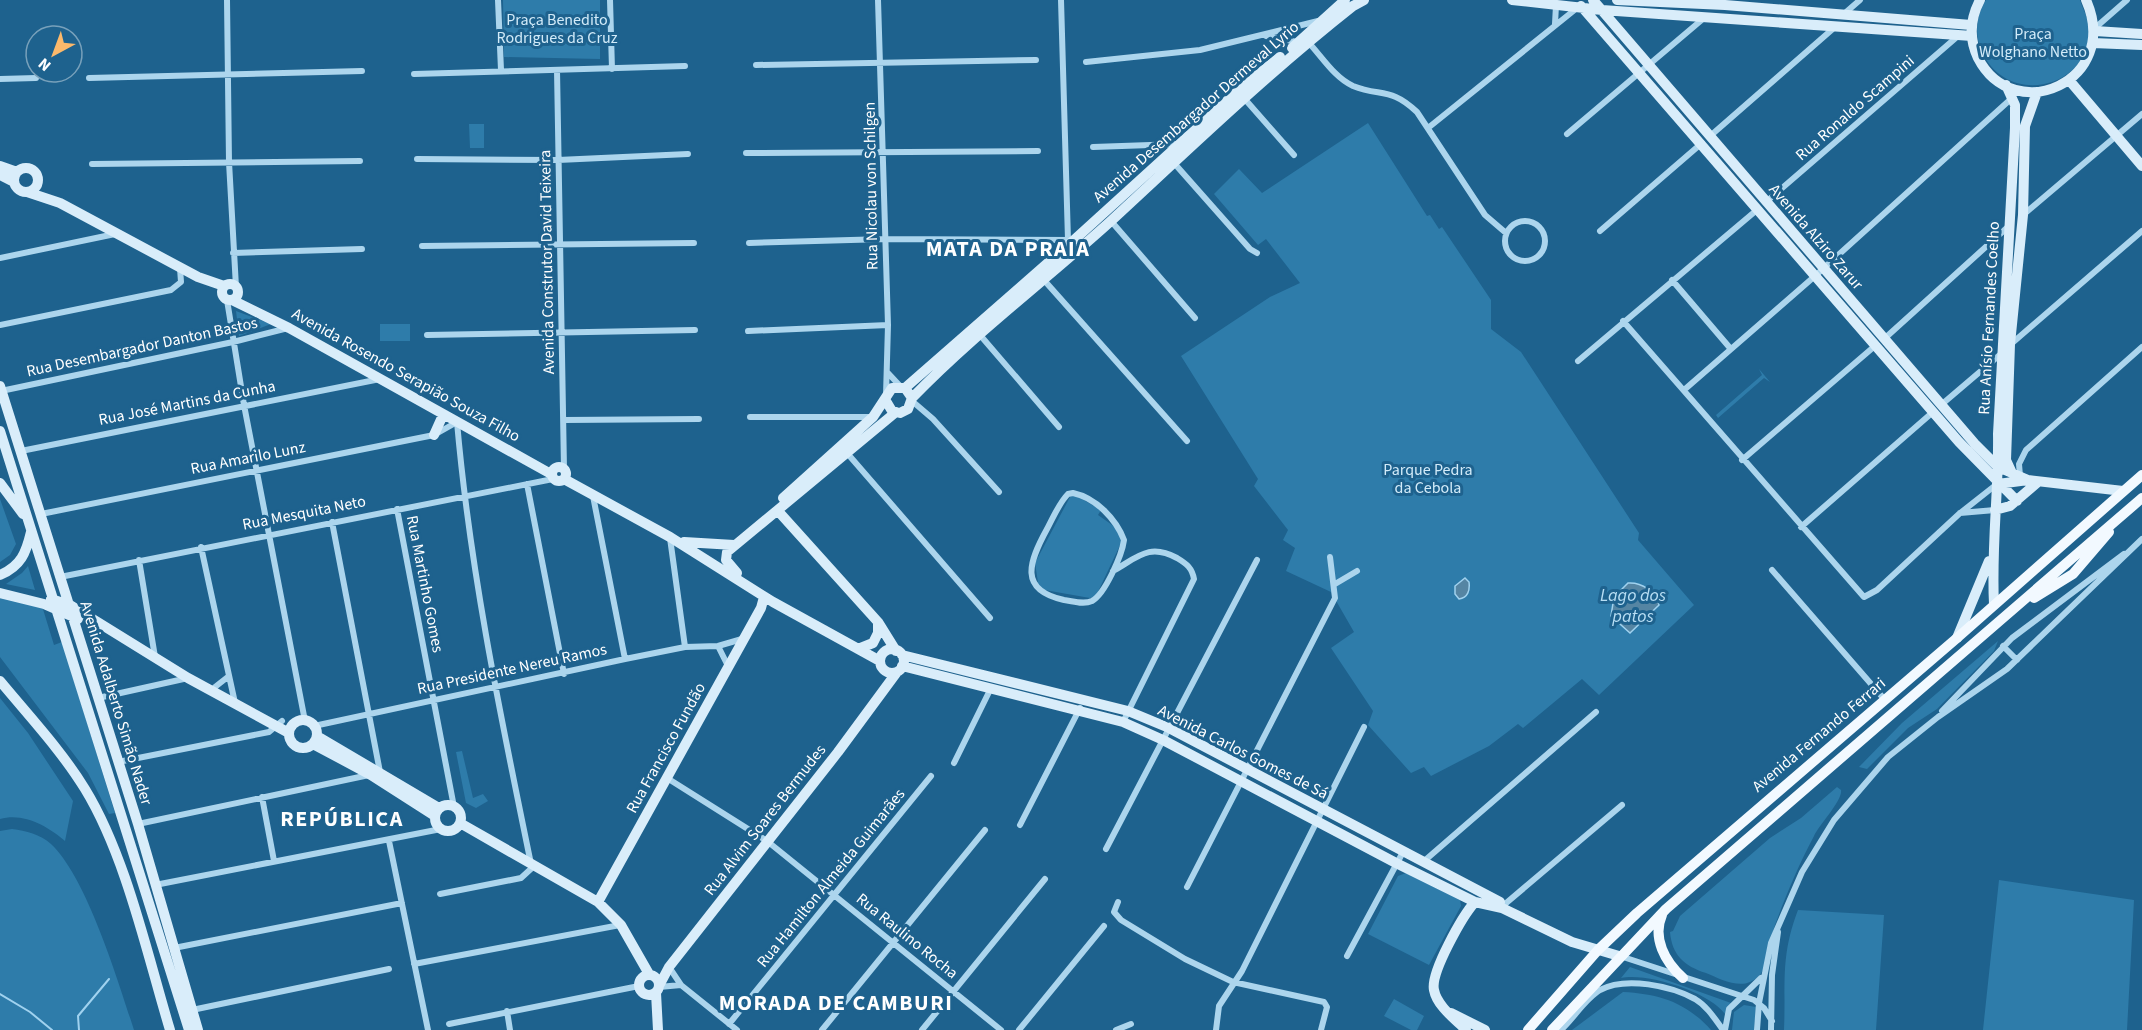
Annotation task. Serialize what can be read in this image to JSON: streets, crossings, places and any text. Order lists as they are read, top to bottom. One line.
{"streets":{"main road":["Avenida Fernando Ferrari"],"street":["Rua Ronaldo Scampini","Avenida Desembargador Dermeval Lyrio","Rua Nicolau von Schilgen","Avenida Alziro Zarur","Avenida Construtor David Teixeira","Rua Anísio Fernandes Coelho","Rua Desembargador Danton Bastos","Avenida Rosendo Serapião Souza Filho","Rua José Martins da Cunha","Rua Amarilo Lunz","Rua Mesquita Neto","Rua Martinho Gomes","Rua Presidente Nereu Ramos","Avenida Adalberto Simão Nader","Rua Francisco Fundão","Avenida Carlos Gomes de Sá","Rua Alvim Soares Bermudes","Rua Hamilton Almeida Guimarães","Rua Raulino Rocha"]},"crossings":[["Rua Ronaldo Scampini","Avenida Alziro Zarur"],["Avenida Desembargador Dermeval Lyrio","Rua Nicolau von Schilgen"],["Avenida Desembargador Dermeval Lyrio","Avenida Rosendo Serapião Souza Filho"],["Avenida Alziro Zarur","Rua Anísio Fernandes Coelho"],["Avenida Construtor David Teixeira","Avenida Rosendo Serapião Souza Filho"],["Avenida Construtor David Teixeira","Rua Mesquita Neto"],["Rua Anísio Fernandes Coelho","Avenida Fernando Ferrari"],["Rua Desembargador Danton Bastos","Avenida Rosendo Serapião Souza Filho"],["Rua Desembargador Danton Bastos","Avenida Adalberto Simão Nader"],["Avenida Rosendo Serapião Souza Filho","Rua José Martins da Cunha"],["Avenida Rosendo Serapião Souza Filho","Rua Amarilo Lunz"],["Avenida Rosendo Serapião Souza Filho","Rua Mesquita Neto"],["Avenida Rosendo Serapião Souza Filho","Rua Francisco Fundão"],["Rua José Martins da Cunha","Avenida Adalberto Simão Nader"],["Rua Amarilo Lunz","Avenida Adalberto Simão Nader"],["Rua Mesquita Neto","Rua Martinho Gomes"],["Rua Mesquita Neto","Avenida Adalberto Simão Nader"],["Rua Martinho Gomes","Rua Presidente Nereu Ramos"],["Rua Presidente Nereu Ramos","Rua Francisco Fundão"],["Avenida Fernando Ferrari","Avenida Carlos Gomes de Sá"],["Rua Francisco Fundão","Rua Raulino Rocha"],["Avenida Carlos Gomes de Sá","Rua Alvim Soares Bermudes"],["Rua Alvim Soares Bermudes","Rua Raulino Rocha"],["Rua Hamilton Almeida Guimarães","Rua Raulino Rocha"]],"districts":["MATA DA PRAIA","REPÚBLICA","MORADA DE CAMBURI"],"water":["Lago dos patos"],"parks":["Praça Benedito Rodrigues da Cruz","Praça Wolghano Netto","Parque Pedra da Cebola"],"north":"bottom left"}
